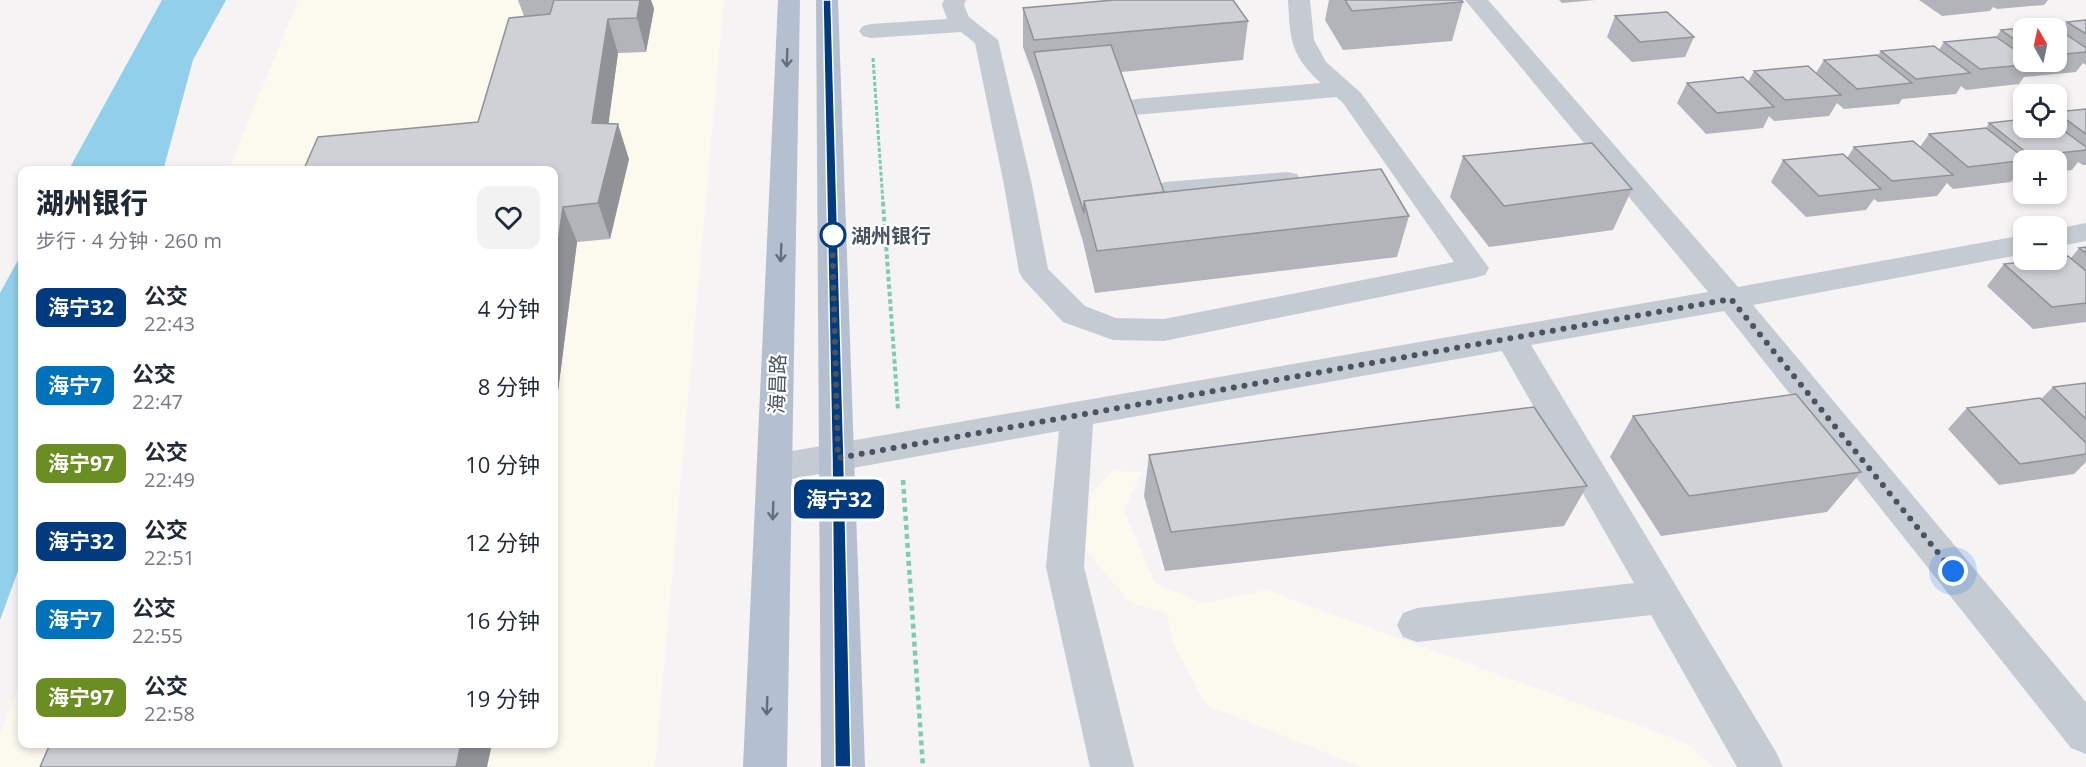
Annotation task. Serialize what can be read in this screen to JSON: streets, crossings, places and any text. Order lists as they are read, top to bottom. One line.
{"streets":{"main road":["海昌路"]},"places":["湖州银行"],"lines":["bus line 海宁32"],"north":"top","page":{"on_map":"海宁32","map_buttons":["+","−"],"heading":["湖州银行","步行 · 4 分钟 · 260 m"],"list":[{"mark":"海宁32","name":"公交","note":"22:43","value":"4 分钟"},{"mark":"海宁7","name":"公交","note":"22:47","value":"8 分钟"},{"mark":"海宁97","name":"公交","note":"22:49","value":"10 分钟"},{"mark":"海宁32","name":"公交","note":"22:51","value":"12 分钟"},{"mark":"海宁7","name":"公交","note":"22:55","value":"16 分钟"},{"mark":"海宁97","name":"公交","note":"22:58","value":"19 分钟"}]}}
